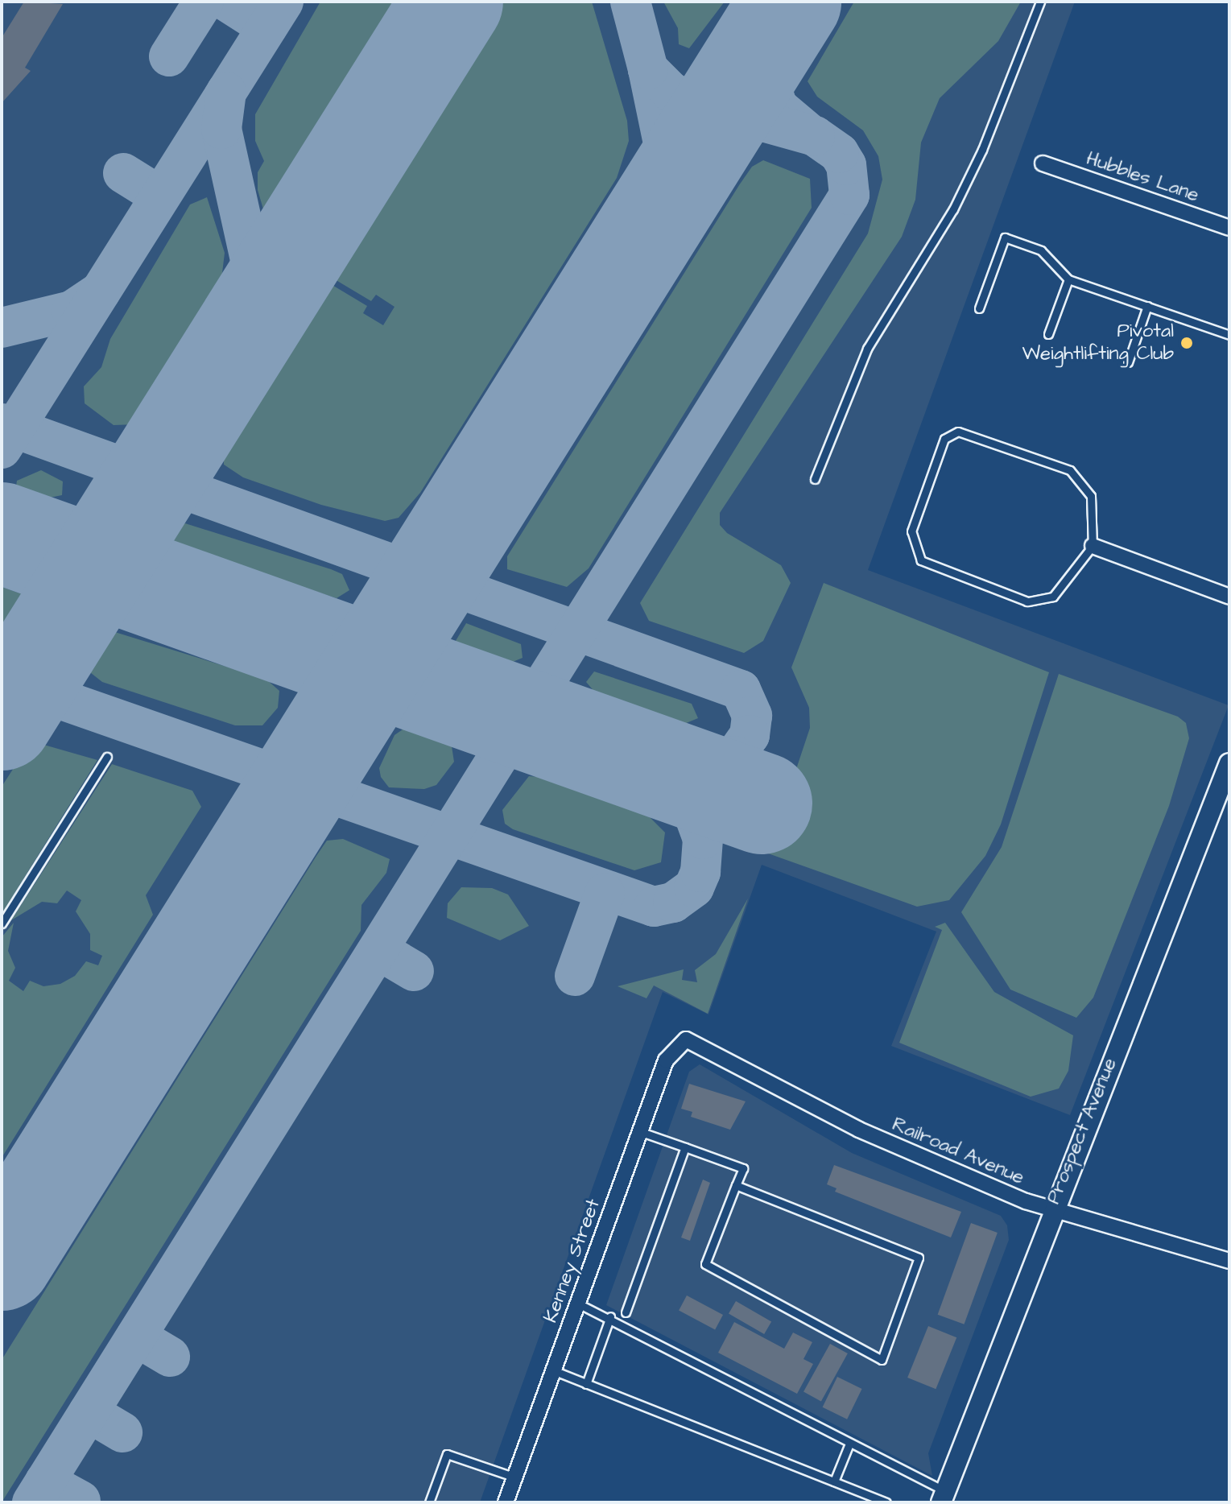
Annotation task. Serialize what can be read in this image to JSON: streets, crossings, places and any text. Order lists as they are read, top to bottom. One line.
{"streets":{"main road":["Prospect Avenue"],"street":["Hubbles Lane","Railroad Avenue","Kenney Street"]},"crossings":[["Prospect Avenue","Railroad Avenue"],["Railroad Avenue","Kenney Street"]],"places":["Pivotal Weightlifting Club"]}
